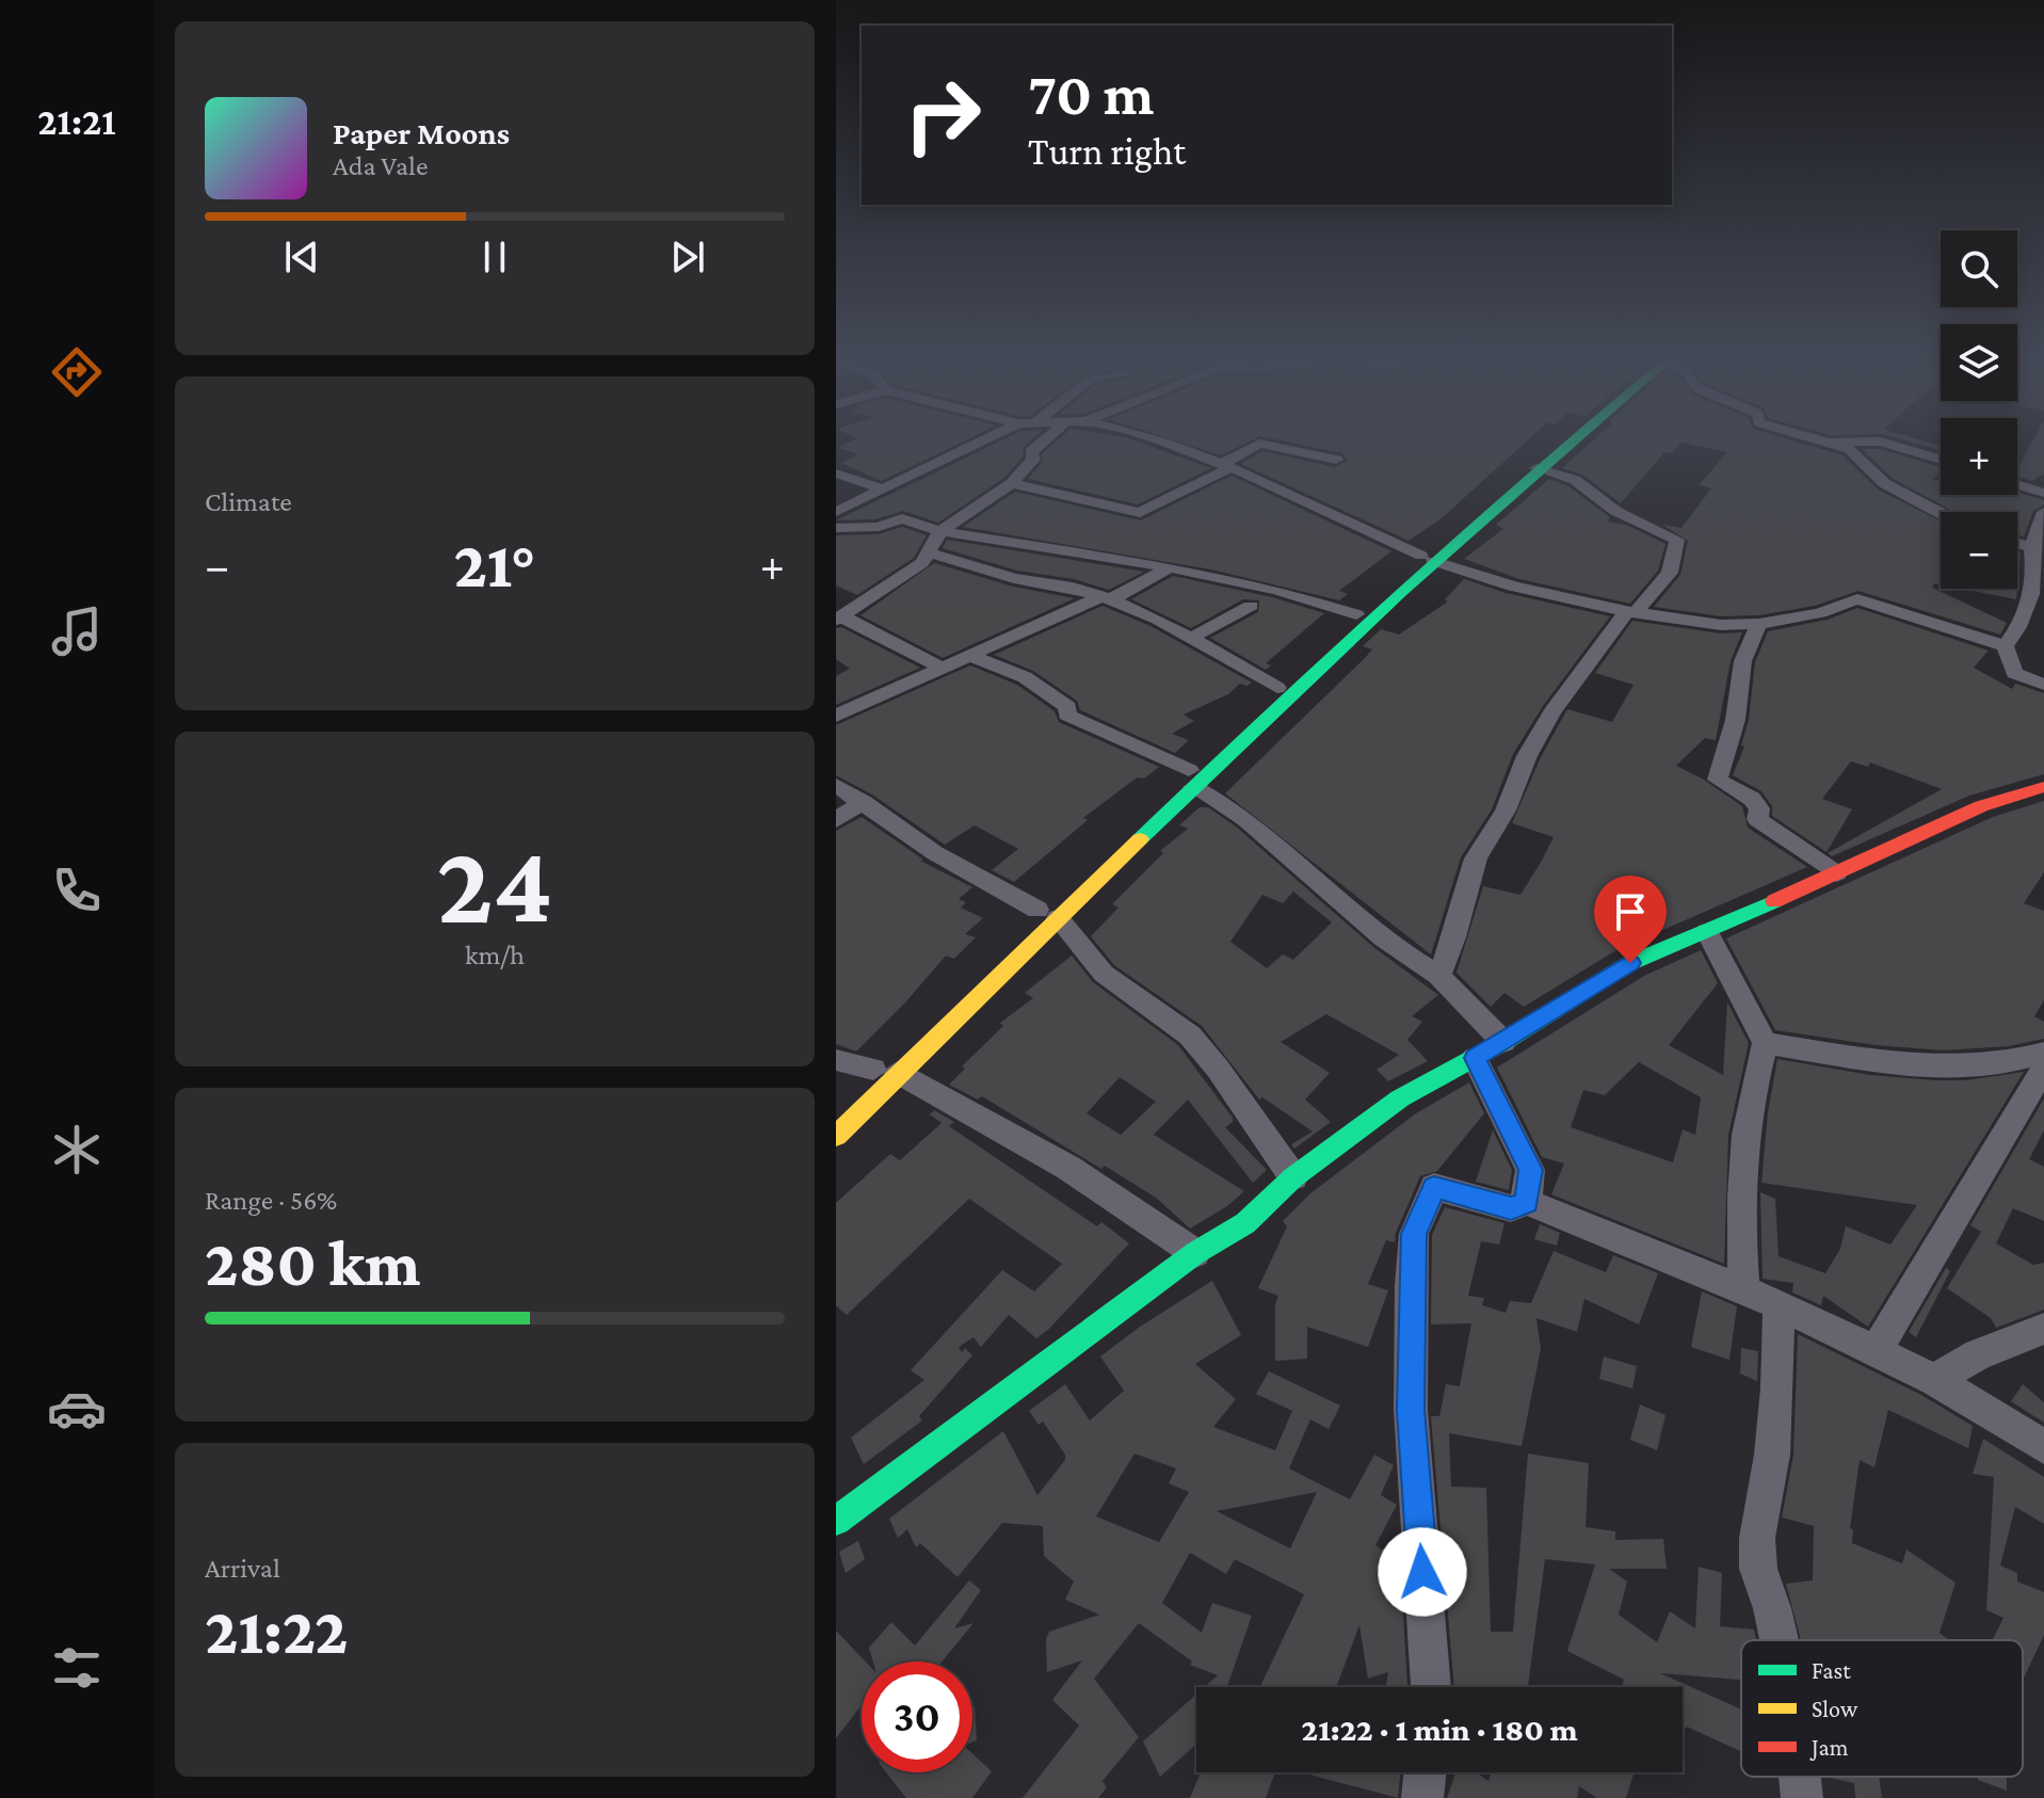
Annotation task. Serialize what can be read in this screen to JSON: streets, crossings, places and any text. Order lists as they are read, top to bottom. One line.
{"legend":["Fast","Slow","Jam"],"page":{"tabs":"21:21","turn":["70 m","Turn right"],"song":["Paper Moons","Ada Vale"],"map_buttons":["+","−"],"tile":["Climate",["24","km/h"],["Range · 56%","280 km"],["Arrival","21:22"]],"heat":["−","21°","+"],"limit":"30","trip":"21:22 · 1 min · 180 m"}}
